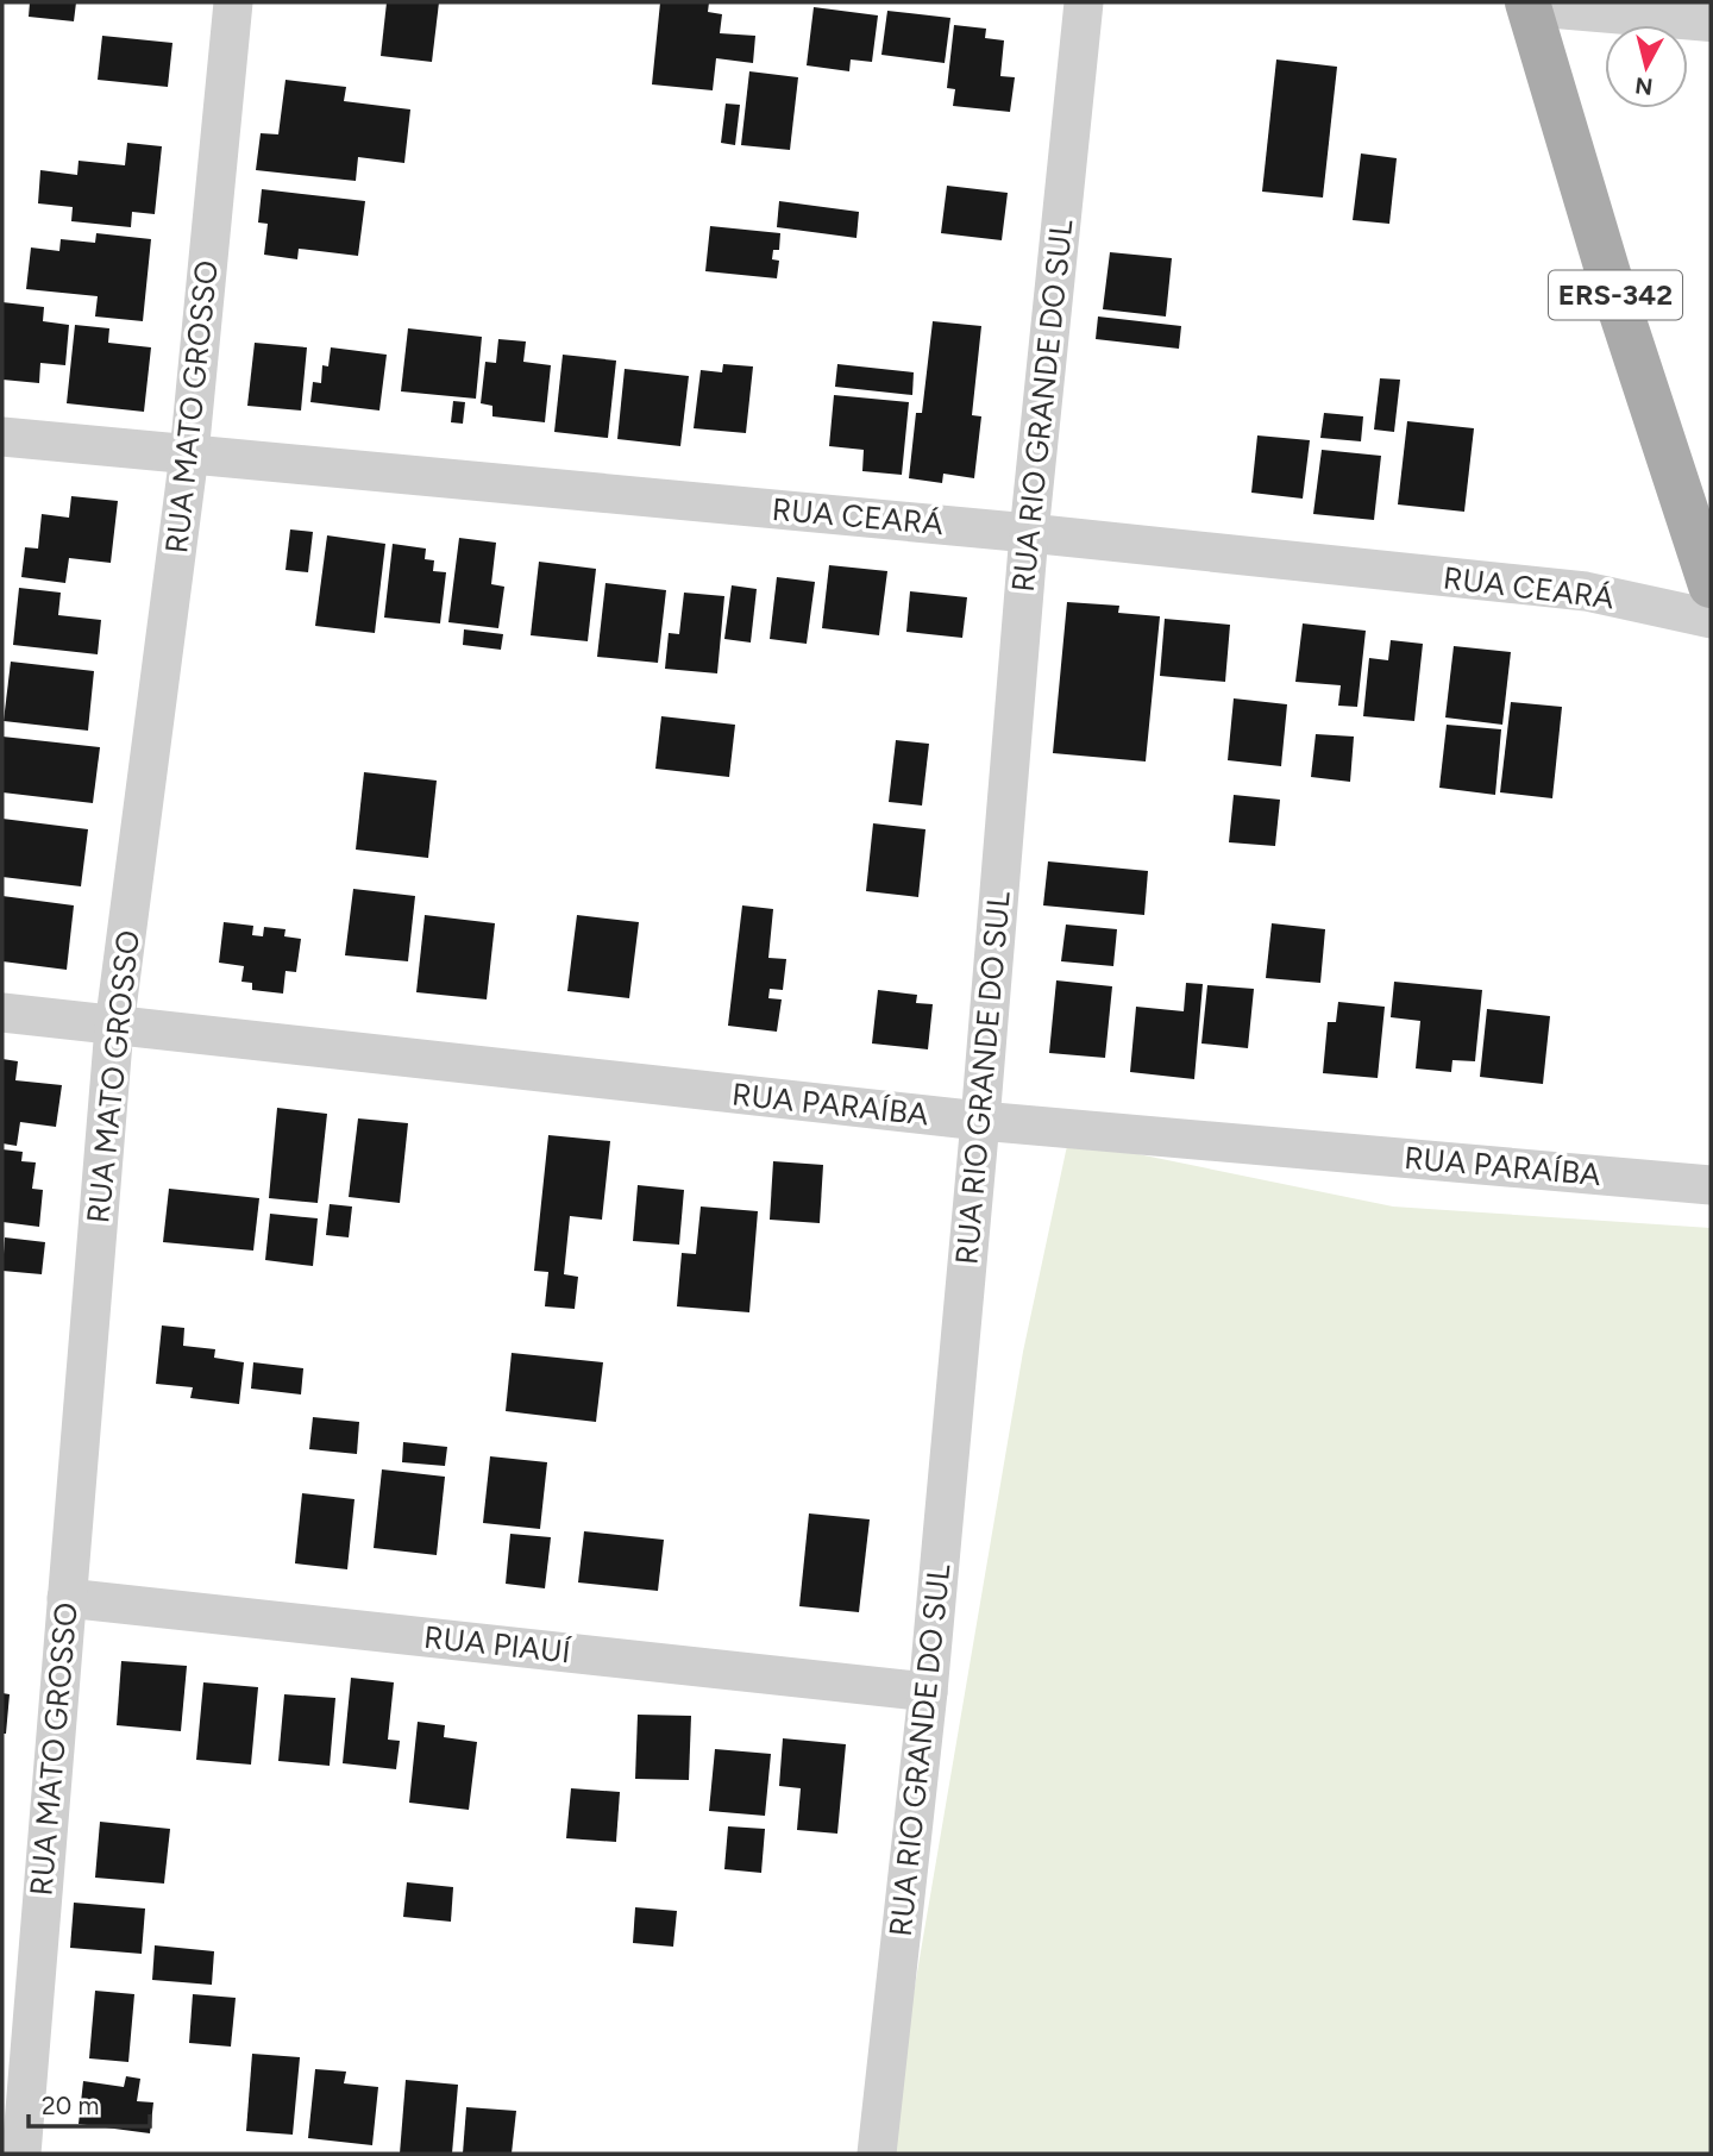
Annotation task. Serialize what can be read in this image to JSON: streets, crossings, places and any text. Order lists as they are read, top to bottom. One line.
{"streets":{"main road":["ERS-342"],"street":["RUA RIO GRANDE DO SUL","RUA MATO GROSSO","RUA CEARÁ","RUA PARAÍBA","RUA PIAUÍ"]},"crossings":[["RUA RIO GRANDE DO SUL","RUA CEARÁ"],["RUA RIO GRANDE DO SUL","RUA PARAÍBA"],["RUA RIO GRANDE DO SUL","RUA PIAUÍ"],["RUA MATO GROSSO","RUA CEARÁ"],["RUA MATO GROSSO","RUA PARAÍBA"],["RUA MATO GROSSO","RUA PIAUÍ"]],"scale_bar":"20 m","north":"bottom"}
